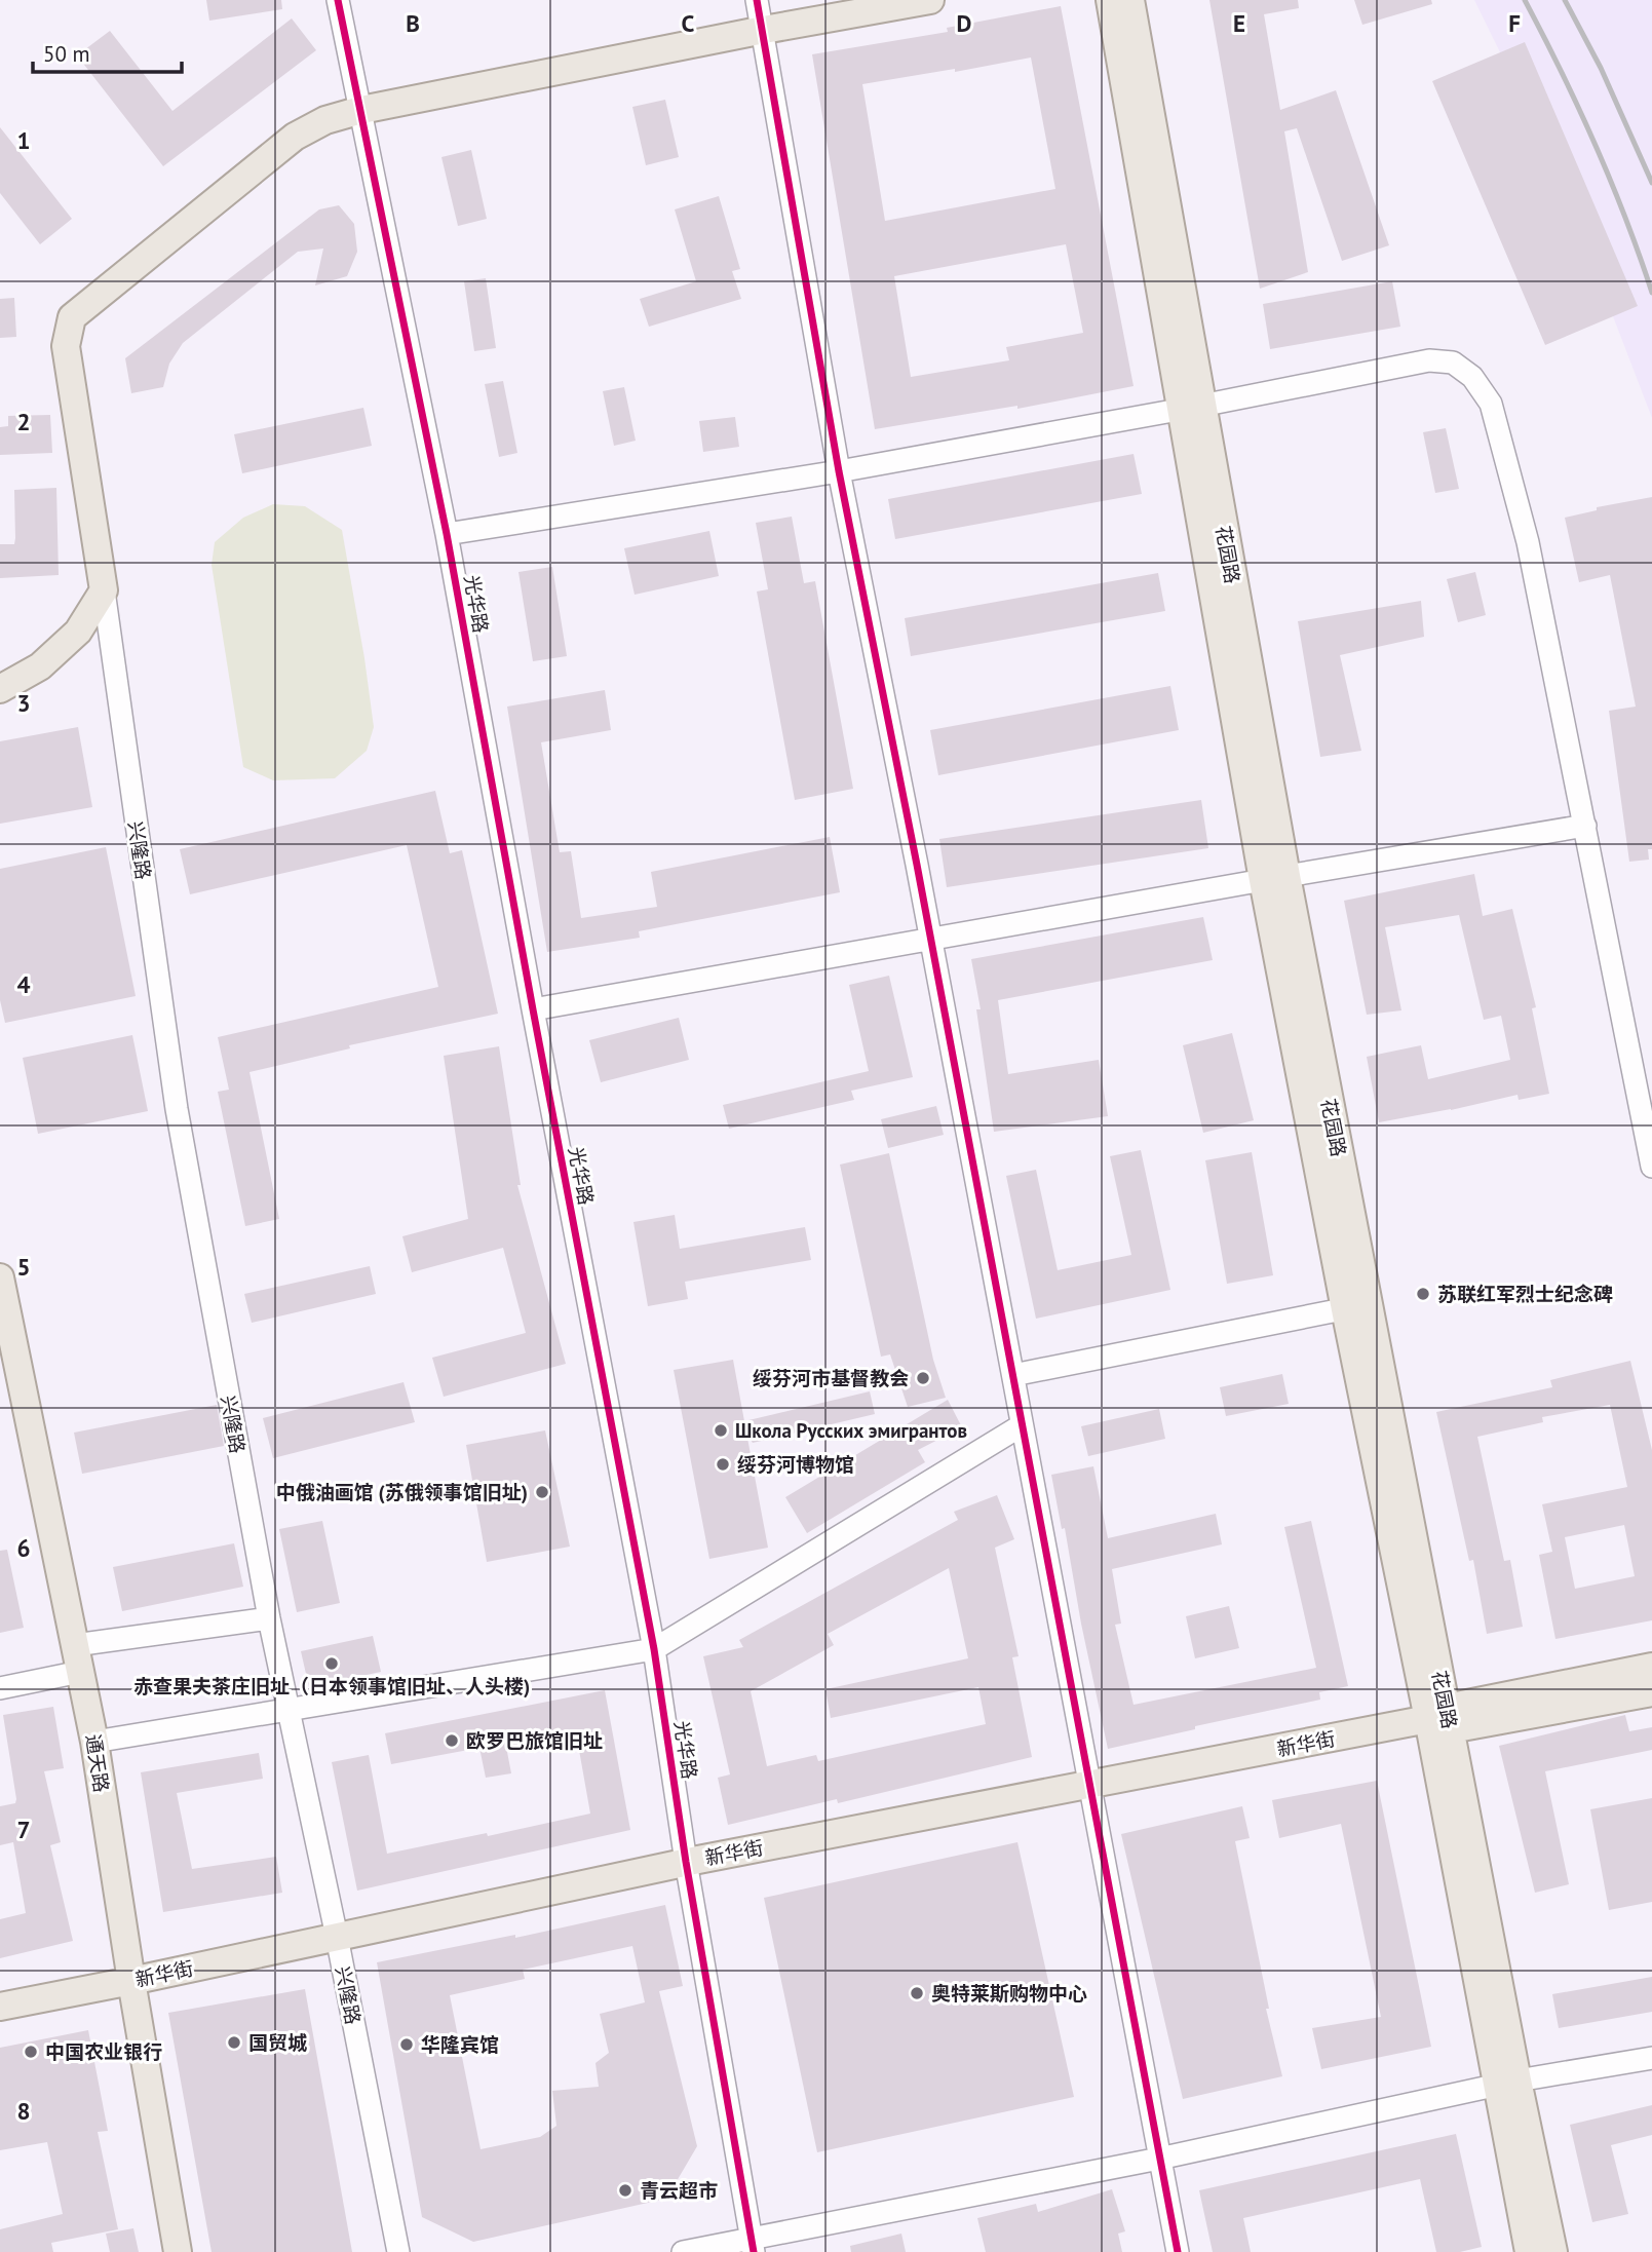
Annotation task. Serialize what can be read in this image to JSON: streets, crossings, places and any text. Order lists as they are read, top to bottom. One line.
{"streets":{"main road":["花园路","新华街","通天路"],"street":["光华路","兴隆路"]},"crossings":[["花园路","新华街"],["光华路","新华街"],["兴隆路","新华街"],["新华街","通天路"]],"places":["苏联红军烈士纪念碑","绥芬河市基督教会","Школа Русских эмигрантов","绥芬河博物馆","中俄油画馆 (苏俄领事馆旧址)","赤查果夫茶庄旧址（日本领事馆旧址、人头楼)","欧罗巴旅馆旧址","奥特莱斯购物中心","国贸城","华隆宾馆","中国农业银行","青云超市"],"scale_bar":"50 m","grid":{"columns":["B","C","D","E","F"],"rows":["1","2","3","4","5","6","7","8"]}}
